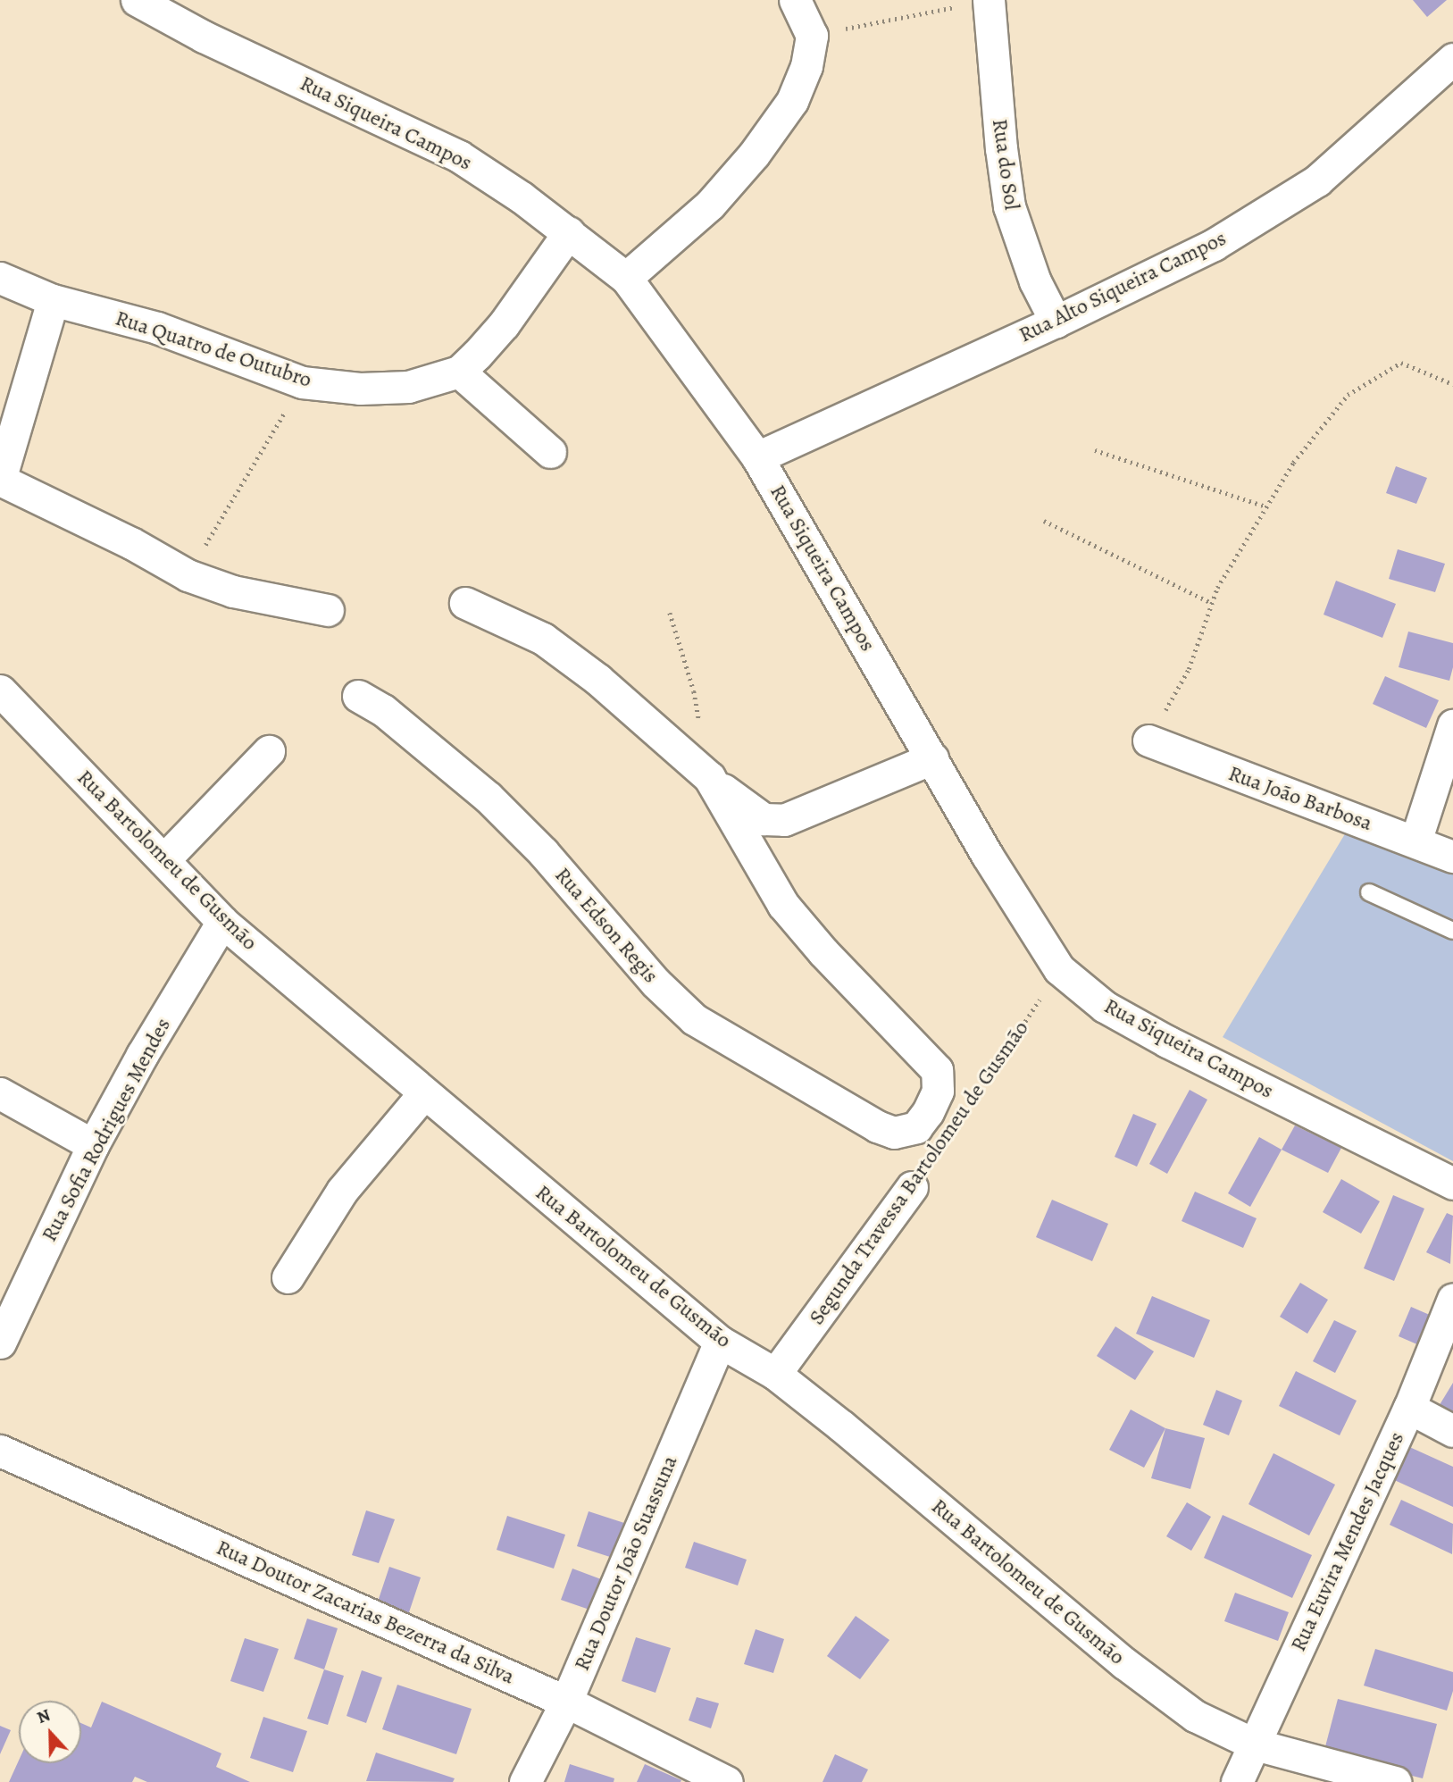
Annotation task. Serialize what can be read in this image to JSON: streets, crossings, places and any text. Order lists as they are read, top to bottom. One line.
{"streets":{"street":["Rua Siqueira Campos","Rua do Sol","Rua Alto Siqueira Campos","Rua Quatro de Outubro","Rua João Barbosa","Rua Bartolomeu de Gusmão","Rua Edson Regis","Rua Sofia Rodrigues Mendes","Segunda Travessa Bartolomeu de Gusmão","Rua Euvira Mendes Jacques","Rua Doutor João Suassuna","Rua Doutor Zacarias Bezerra da Silva"]},"crossings":[["Rua Siqueira Campos","Rua Alto Siqueira Campos"],["Rua Siqueira Campos","Segunda Travessa Bartolomeu de Gusmão"],["Rua do Sol","Rua Alto Siqueira Campos"],["Rua Bartolomeu de Gusmão","Rua Sofia Rodrigues Mendes"],["Rua Bartolomeu de Gusmão","Segunda Travessa Bartolomeu de Gusmão"],["Rua Bartolomeu de Gusmão","Rua Euvira Mendes Jacques"],["Rua Bartolomeu de Gusmão","Rua Doutor João Suassuna"],["Rua Doutor João Suassuna","Rua Doutor Zacarias Bezerra da Silva"]],"north":"top"}
